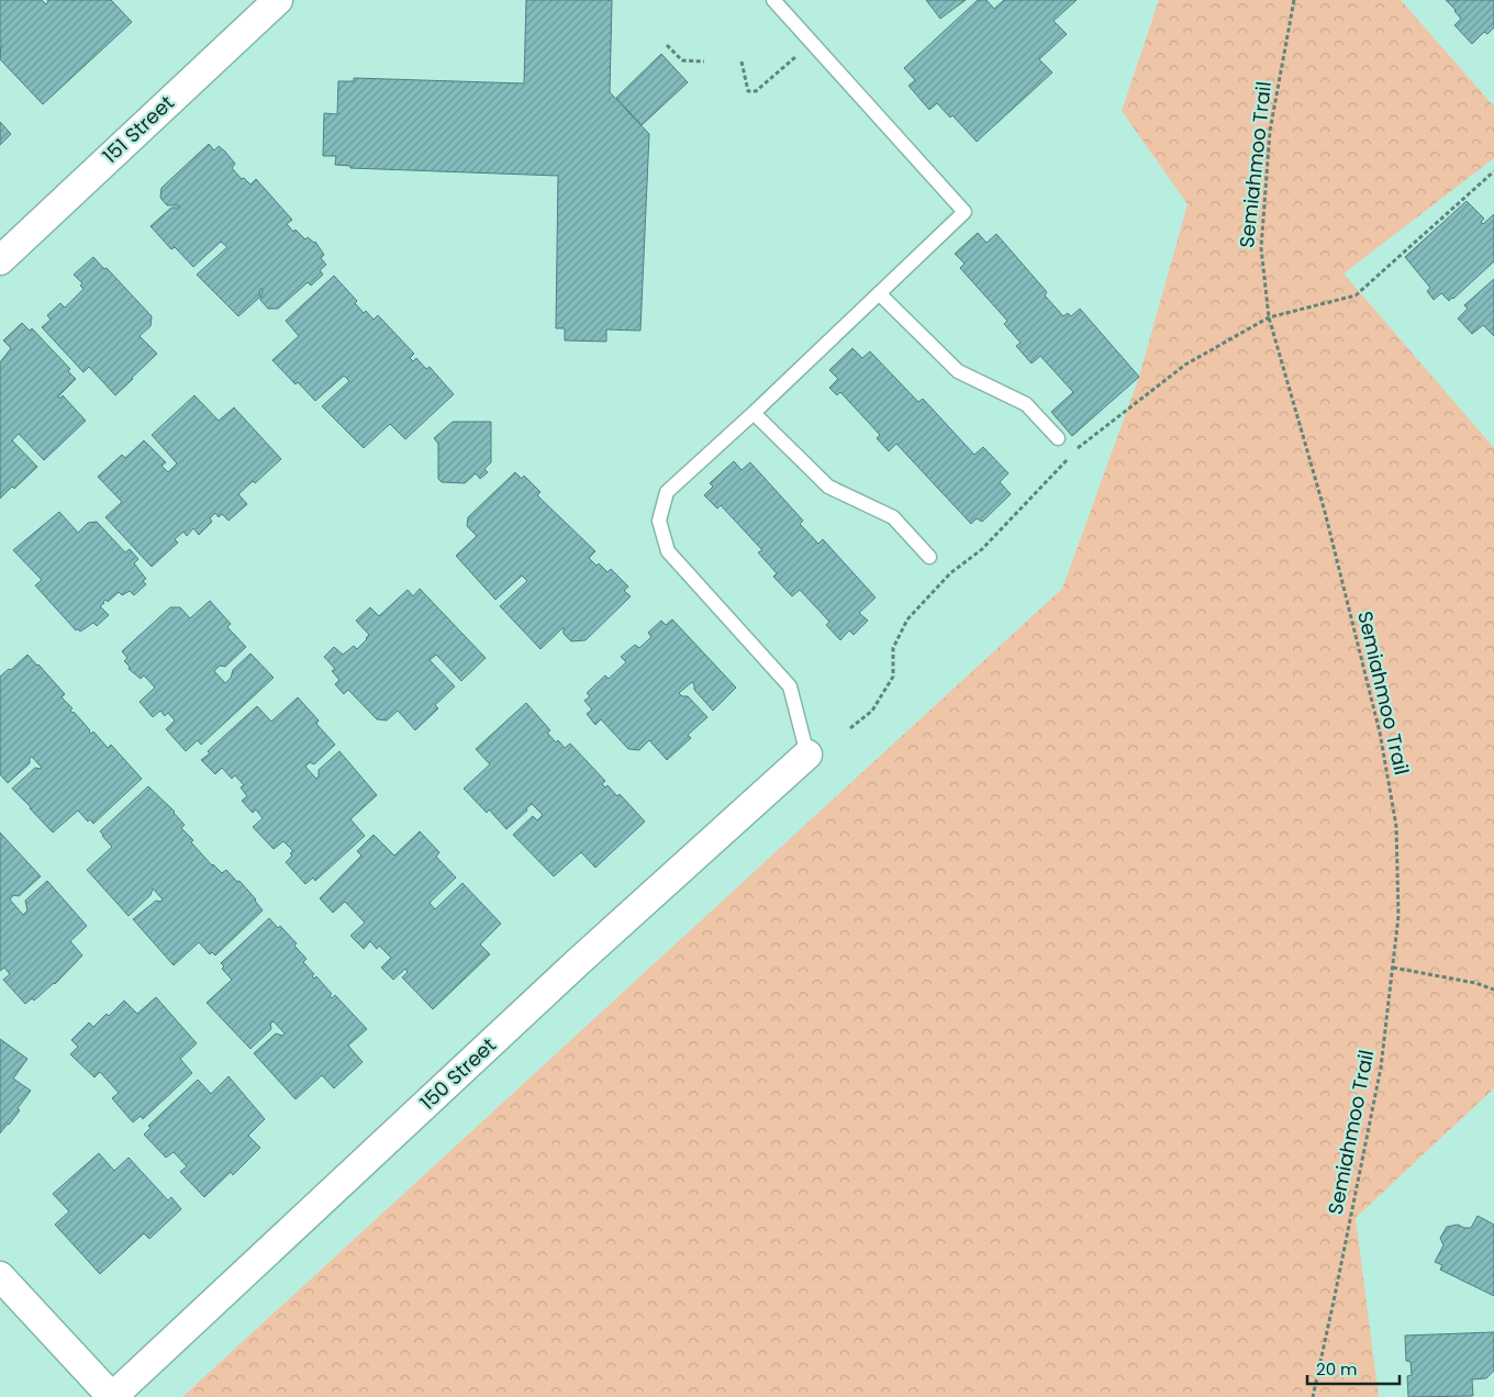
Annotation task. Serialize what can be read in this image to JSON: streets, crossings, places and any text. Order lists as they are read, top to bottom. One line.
{"streets":{"street":["151 Street","150 Street"],"path":["Semiahmoo Trail"]},"scale_bar":"20 m"}
